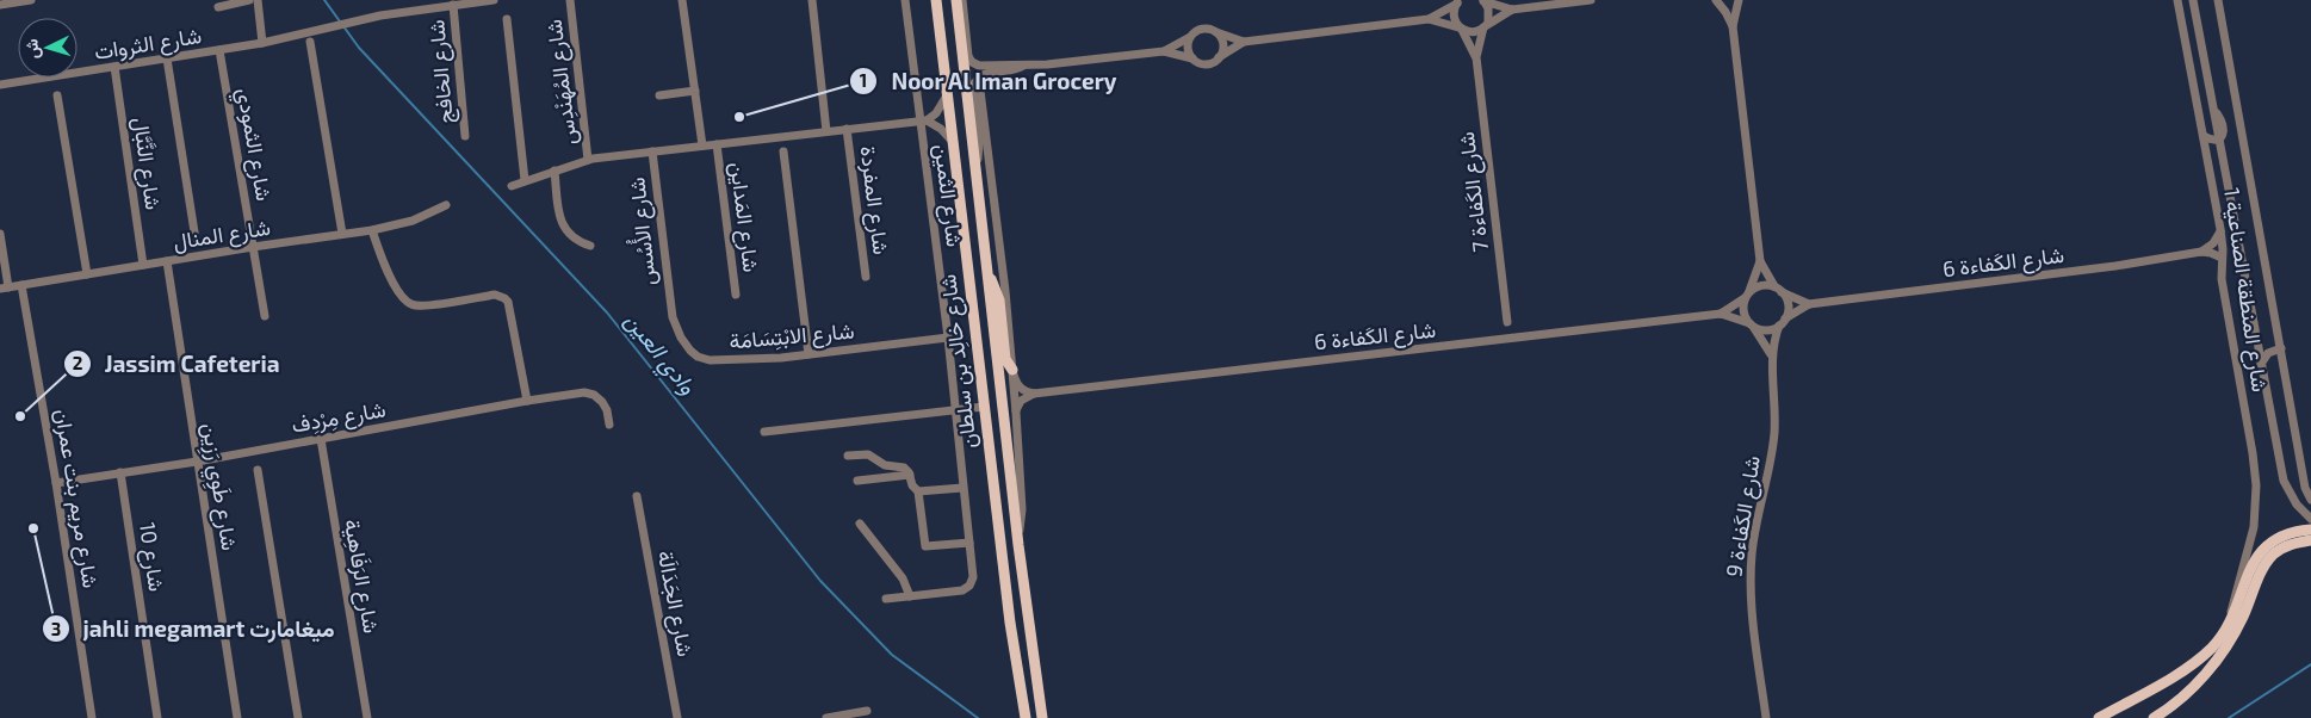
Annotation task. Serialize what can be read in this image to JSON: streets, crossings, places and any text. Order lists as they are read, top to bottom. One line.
{"streets":{"main road":["شارع خالِد بن سلطان"],"street":["شارع الثروات","شارع الخافج","شارع المُهَنْدِس","شارع الثمودي","شارع النَّبَّال","شارع الكَفاءة 7","شارع الثمين","شارع المفردة","شارع المَداين","شارع الأُسُس","شارع المنال","شارع الكَفاءة 6","شارع المنطقة الصناعية 1","شارع الابْتِسَامَة","شارع مِرْدِف","شارع طَوِي رَزِين","شارع مريم بنت عمران","شارع الكَفاءة 9","شارع 10","شارع الرَفَاهِية","شارع الجَدَالَة"]},"crossings":[["شارع الثروات","شارع الخافج"],["شارع الثروات","شارع الثمودي"],["شارع الثروات","شارع النَّبَّال"],["شارع الثمودي","شارع المنال"],["شارع النَّبَّال","شارع المنال"],["شارع الثمين","شارع الابْتِسَامَة"],["شارع الأُسُس","شارع الابْتِسَامَة"],["شارع المنال","شارع طَوِي رَزِين"],["شارع المنال","شارع مريم بنت عمران"],["شارع الكَفاءة 6","شارع المنطقة الصناعية 1"],["شارع الكَفاءة 6","شارع الكَفاءة 9"],["شارع مِرْدِف","شارع طَوِي رَزِين"],["شارع مِرْدِف","شارع مريم بنت عمران"],["شارع مِرْدِف","شارع 10"],["شارع مِرْدِف","شارع الرَفَاهِية"]],"water":["وادي العين"],"places":["Noor Al Iman Grocery","Jassim Cafeteria","jahli megamart ميغامارت"],"north":"left"}
